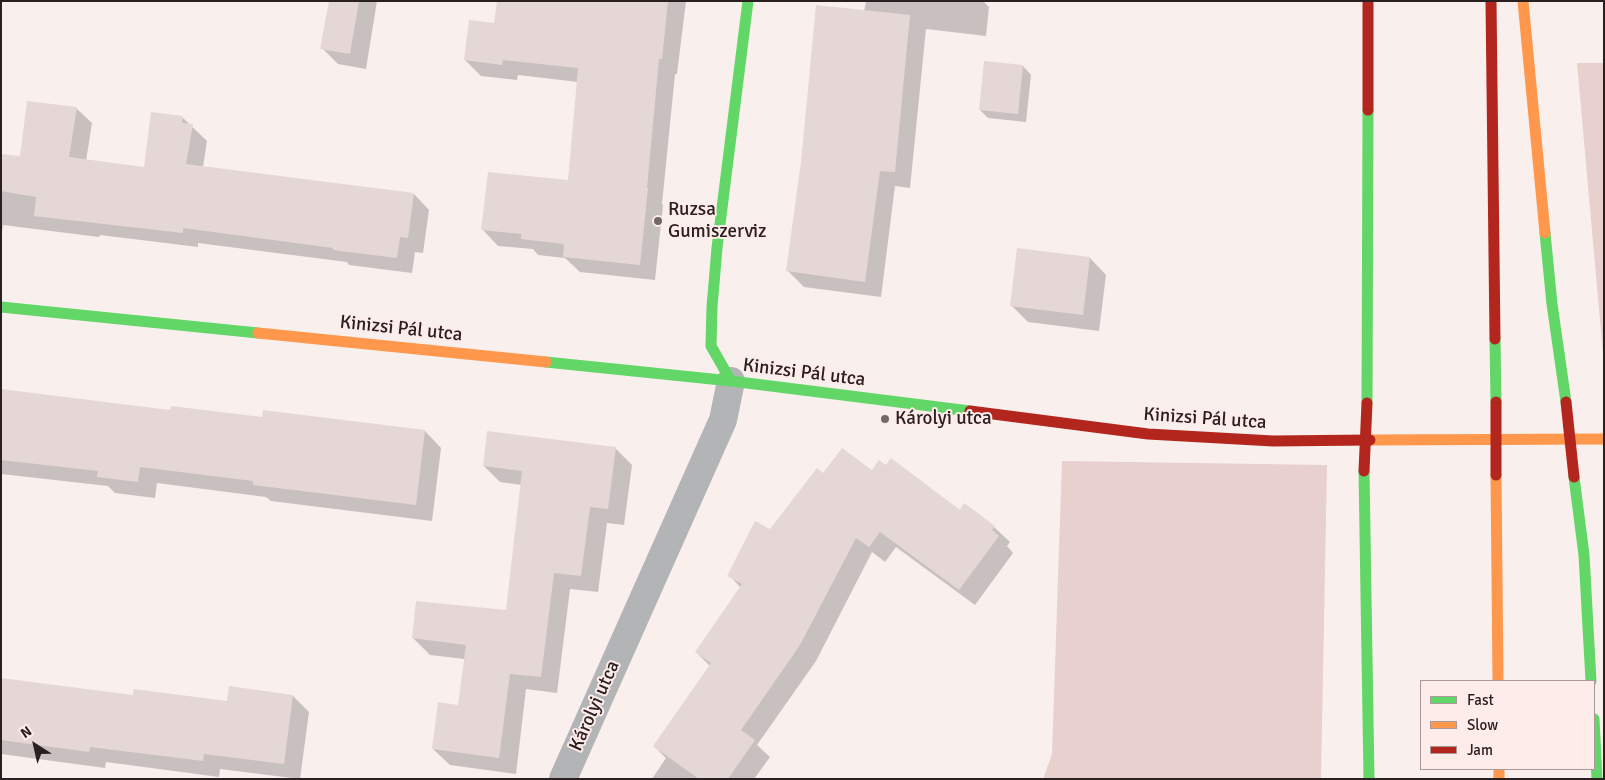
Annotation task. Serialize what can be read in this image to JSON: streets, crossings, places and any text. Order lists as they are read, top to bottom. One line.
{"streets":{"main road":["Kinizsi Pál utca"],"street":["Károlyi utca"]},"crossings":[["Kinizsi Pál utca","Károlyi utca"]],"places":["Ruzsa Gumiszerviz","Károlyi utca"],"legend":["Fast","Slow","Jam"],"north":"top left"}
